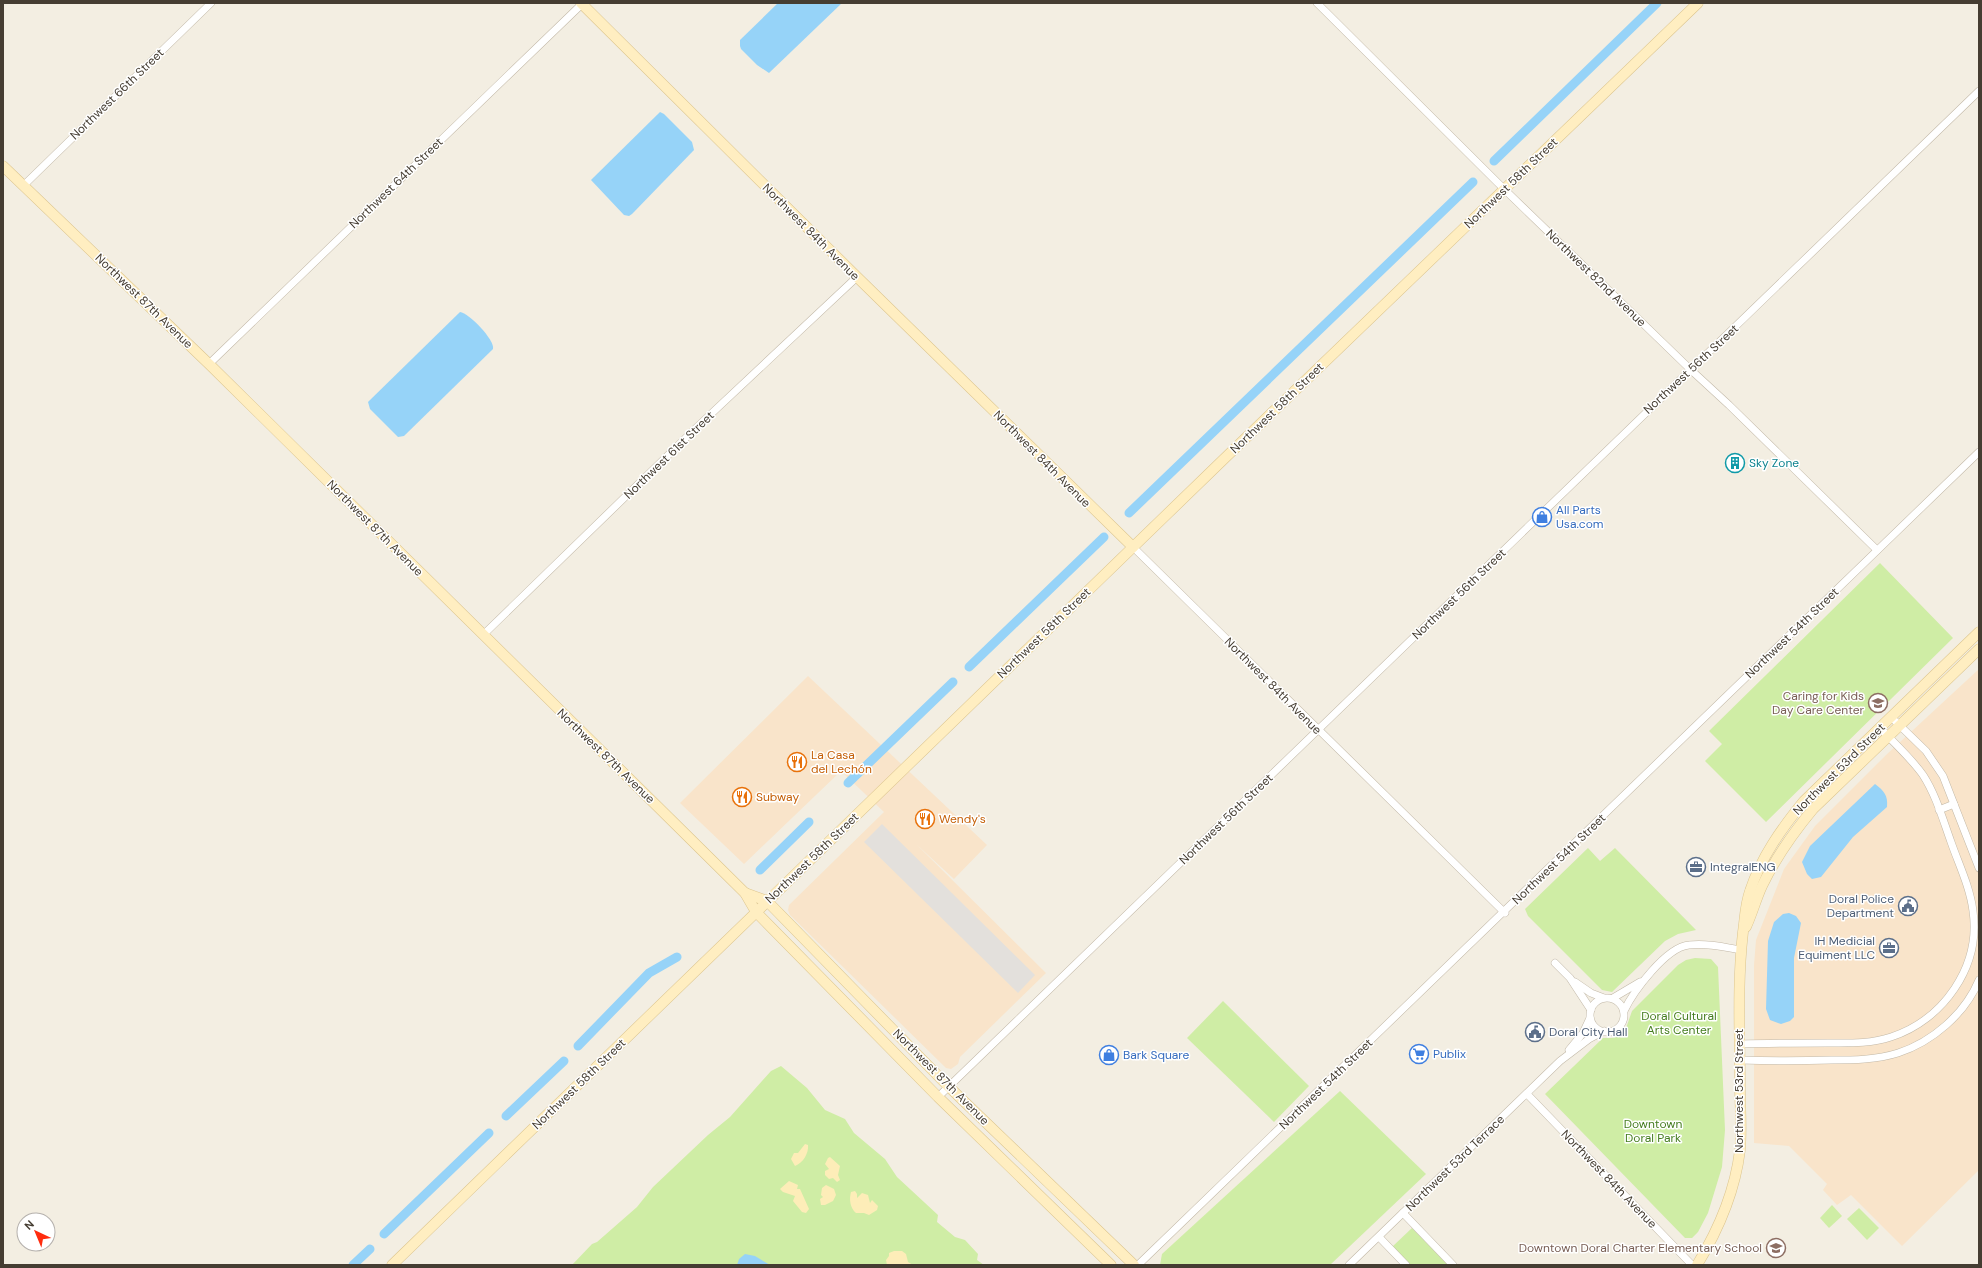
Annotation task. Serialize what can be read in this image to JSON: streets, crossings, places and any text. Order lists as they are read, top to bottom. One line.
{"streets":{"main road":["Northwest 58th Street","Northwest 84th Avenue","Northwest 87th Avenue","Northwest 53rd Street"],"street":["Northwest 66th Street","Northwest 64th Street","Northwest 82nd Avenue","Northwest 56th Street","Northwest 61st Street","Northwest 54th Street","Northwest 53rd Terrace"]},"crossings":[["Northwest 66th Street","Northwest 87th Avenue"],["Northwest 64th Street","Northwest 84th Avenue"],["Northwest 64th Street","Northwest 87th Avenue"],["Northwest 58th Street","Northwest 84th Avenue"],["Northwest 58th Street","Northwest 82nd Avenue"],["Northwest 58th Street","Northwest 87th Avenue"],["Northwest 84th Avenue","Northwest 56th Street"],["Northwest 84th Avenue","Northwest 61st Street"],["Northwest 84th Avenue","Northwest 54th Street"],["Northwest 84th Avenue","Northwest 53rd Terrace"],["Northwest 82nd Avenue","Northwest 56th Street"],["Northwest 82nd Avenue","Northwest 54th Street"],["Northwest 87th Avenue","Northwest 56th Street"],["Northwest 87th Avenue","Northwest 61st Street"]],"parks":["Doral Cultural Arts Center","Downtown Doral Park"],"places":{"building":["Sky Zone"],"shop":["All Parts Usa.com","Bark Square"],"school or university":["Caring for Kids Day Care Center","Downtown Doral Charter Elementary School"],"restaurant":["La Casa del Lechón","Subway","Wendy's"],"office":["IntegralENG","IH Medicial Equiment LLC"],"public building":["Doral Police Department","Doral City Hall"],"supermarket":["Publix"]},"north":"top left"}
